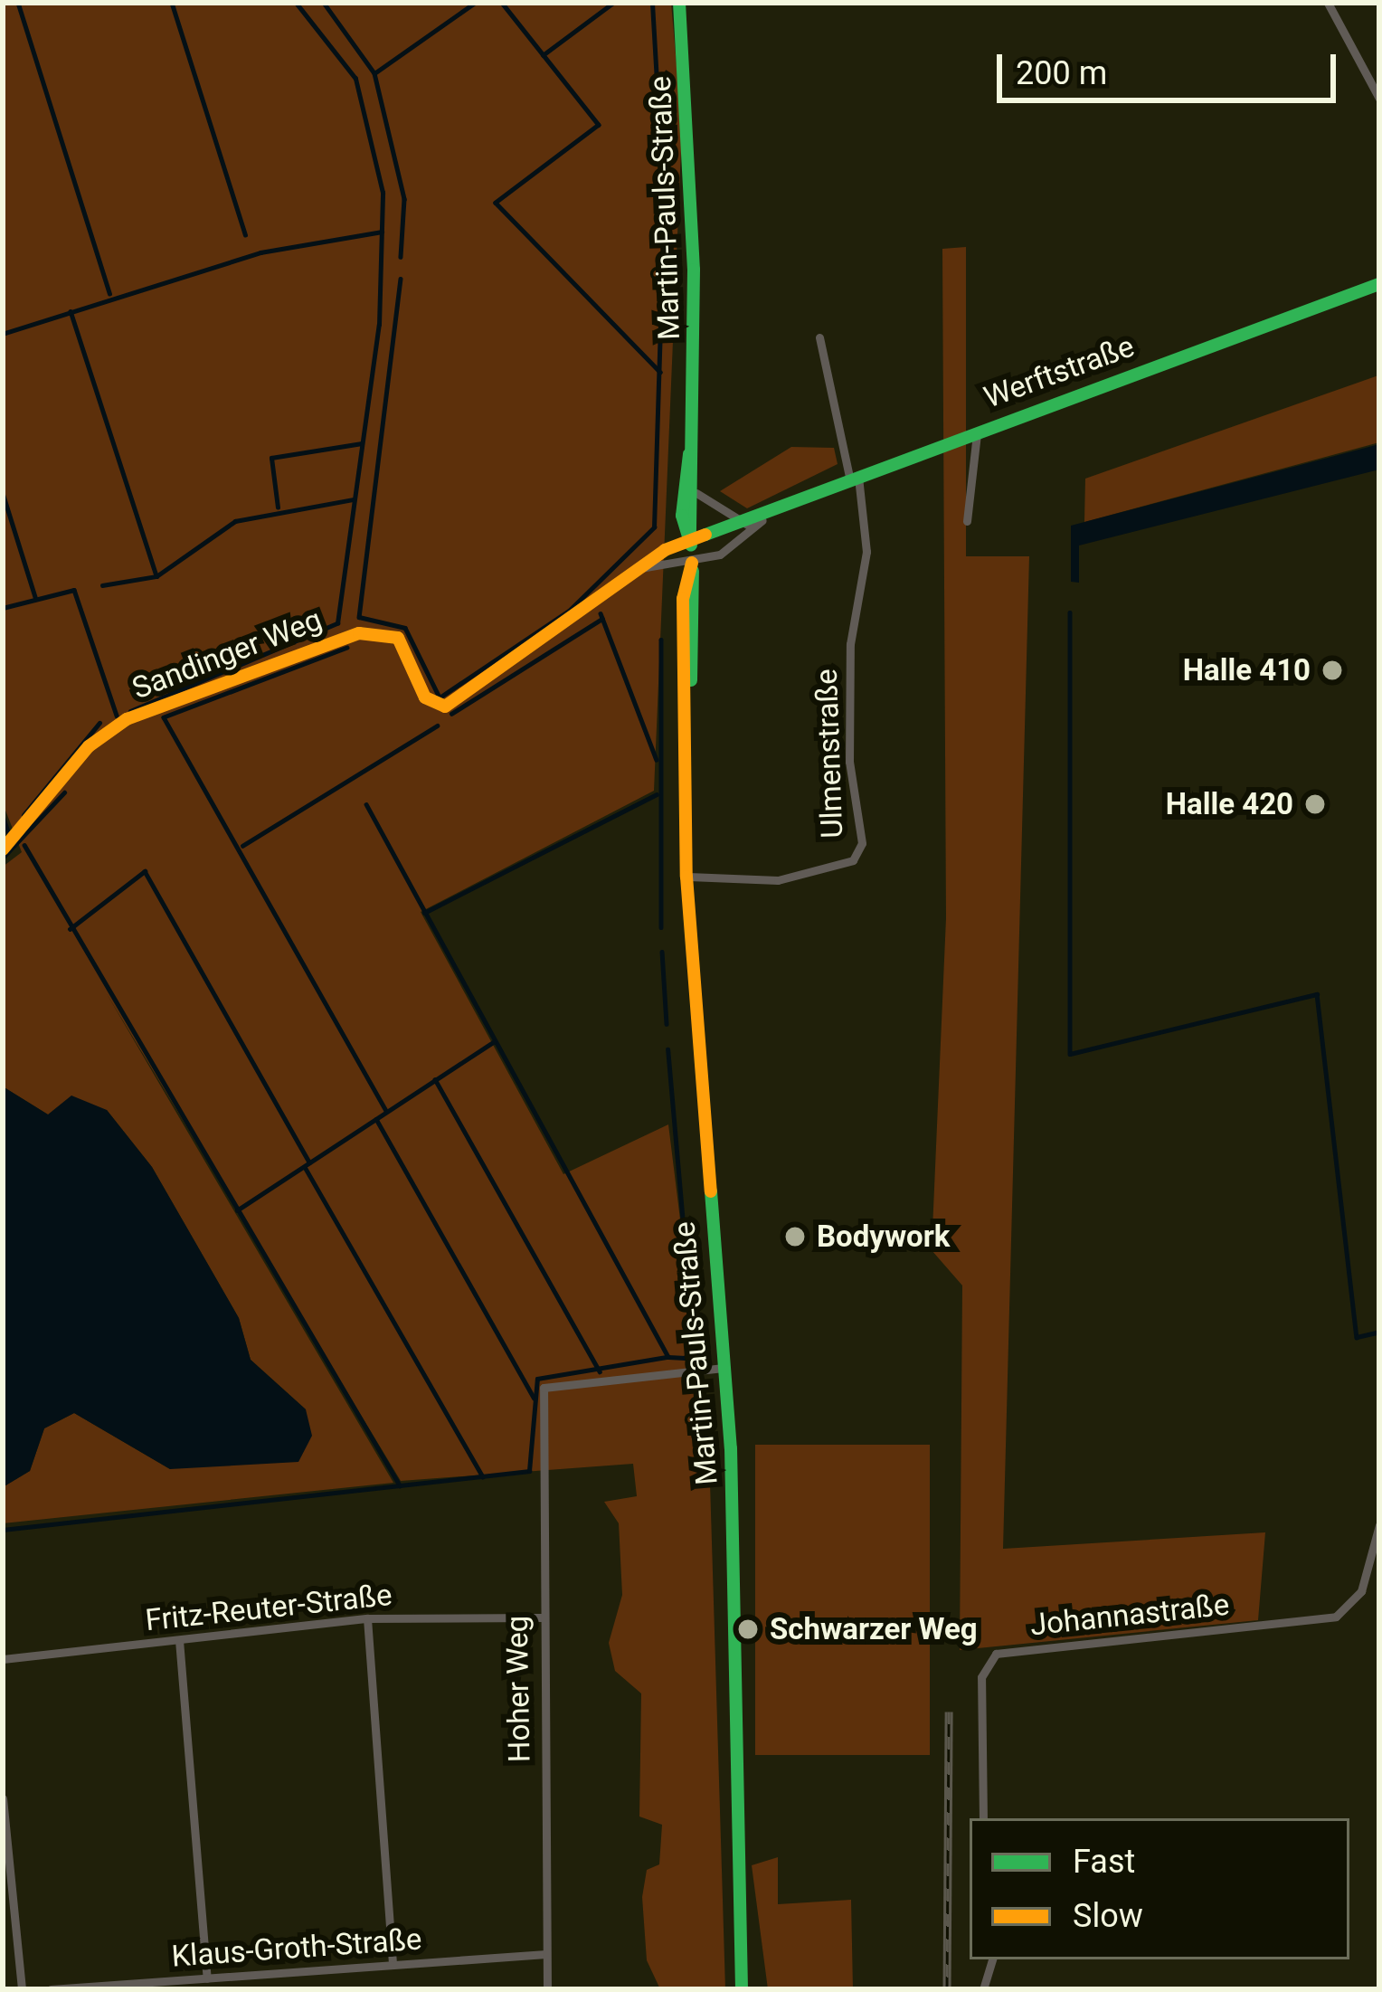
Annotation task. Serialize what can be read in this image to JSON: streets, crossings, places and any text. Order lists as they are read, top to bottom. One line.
{"streets":{"street":["Martin-Pauls-Straße","Werftstraße","Sandinger Weg","Ulmenstraße","Fritz-Reuter-Straße","Johannastraße","Hoher Weg","Klaus-Groth-Straße"]},"crossings":[["Martin-Pauls-Straße","Werftstraße"],["Martin-Pauls-Straße","Sandinger Weg"],["Martin-Pauls-Straße","Ulmenstraße"],["Martin-Pauls-Straße","Hoher Weg"],["Werftstraße","Sandinger Weg"],["Werftstraße","Ulmenstraße"],["Fritz-Reuter-Straße","Hoher Weg"],["Hoher Weg","Klaus-Groth-Straße"]],"places":["Halle 410","Halle 420","Bodywork","Schwarzer Weg"],"legend":["Fast","Slow"],"scale_bar":"200 m"}
